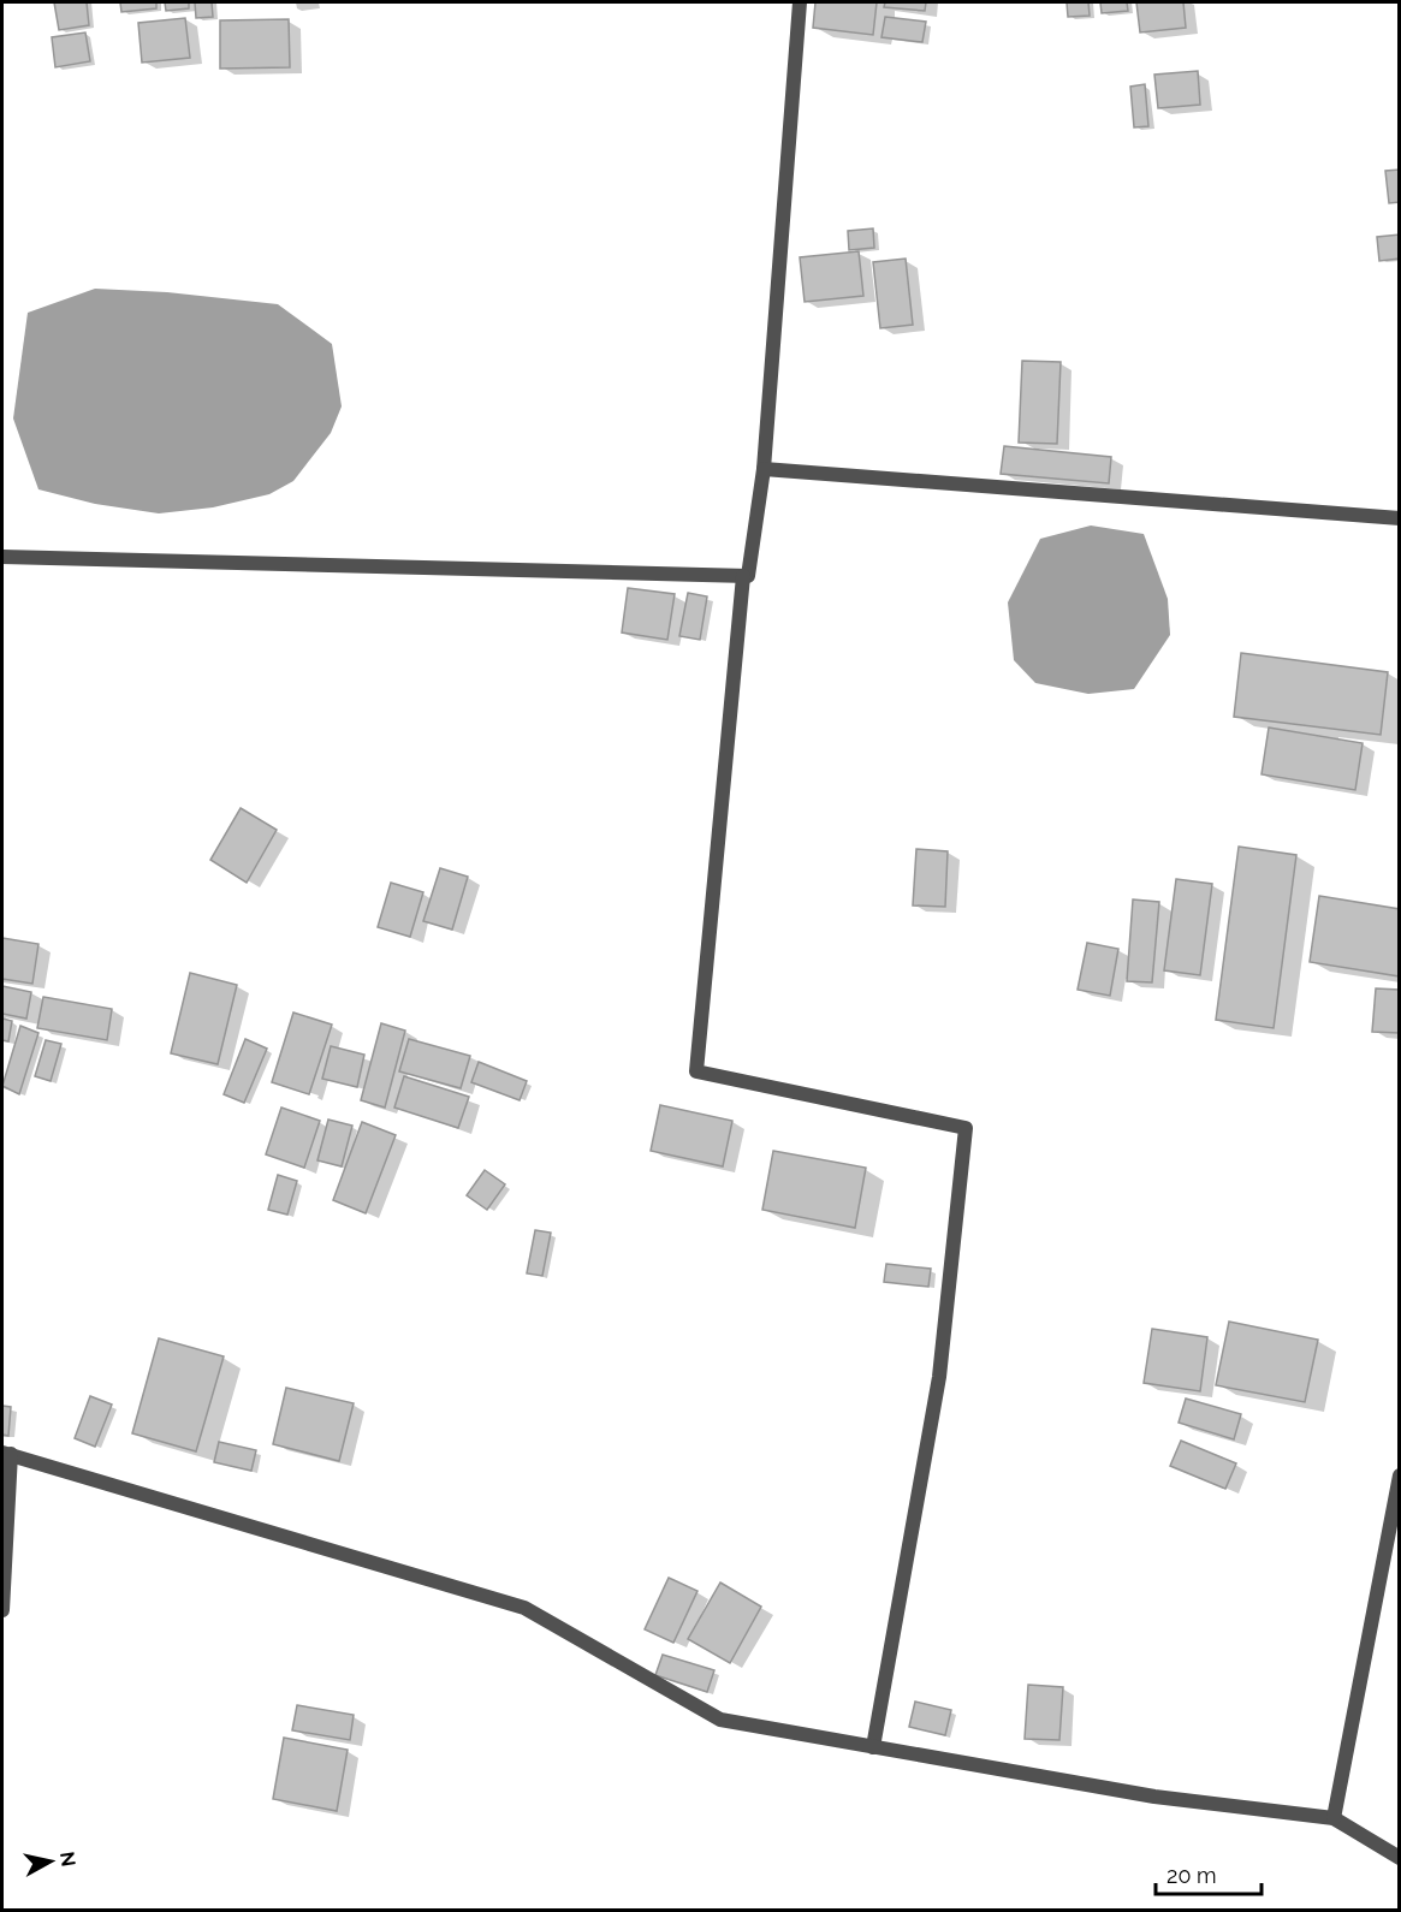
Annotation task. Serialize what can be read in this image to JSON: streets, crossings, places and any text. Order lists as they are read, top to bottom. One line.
{"scale_bar":"20 m","north":"right"}
